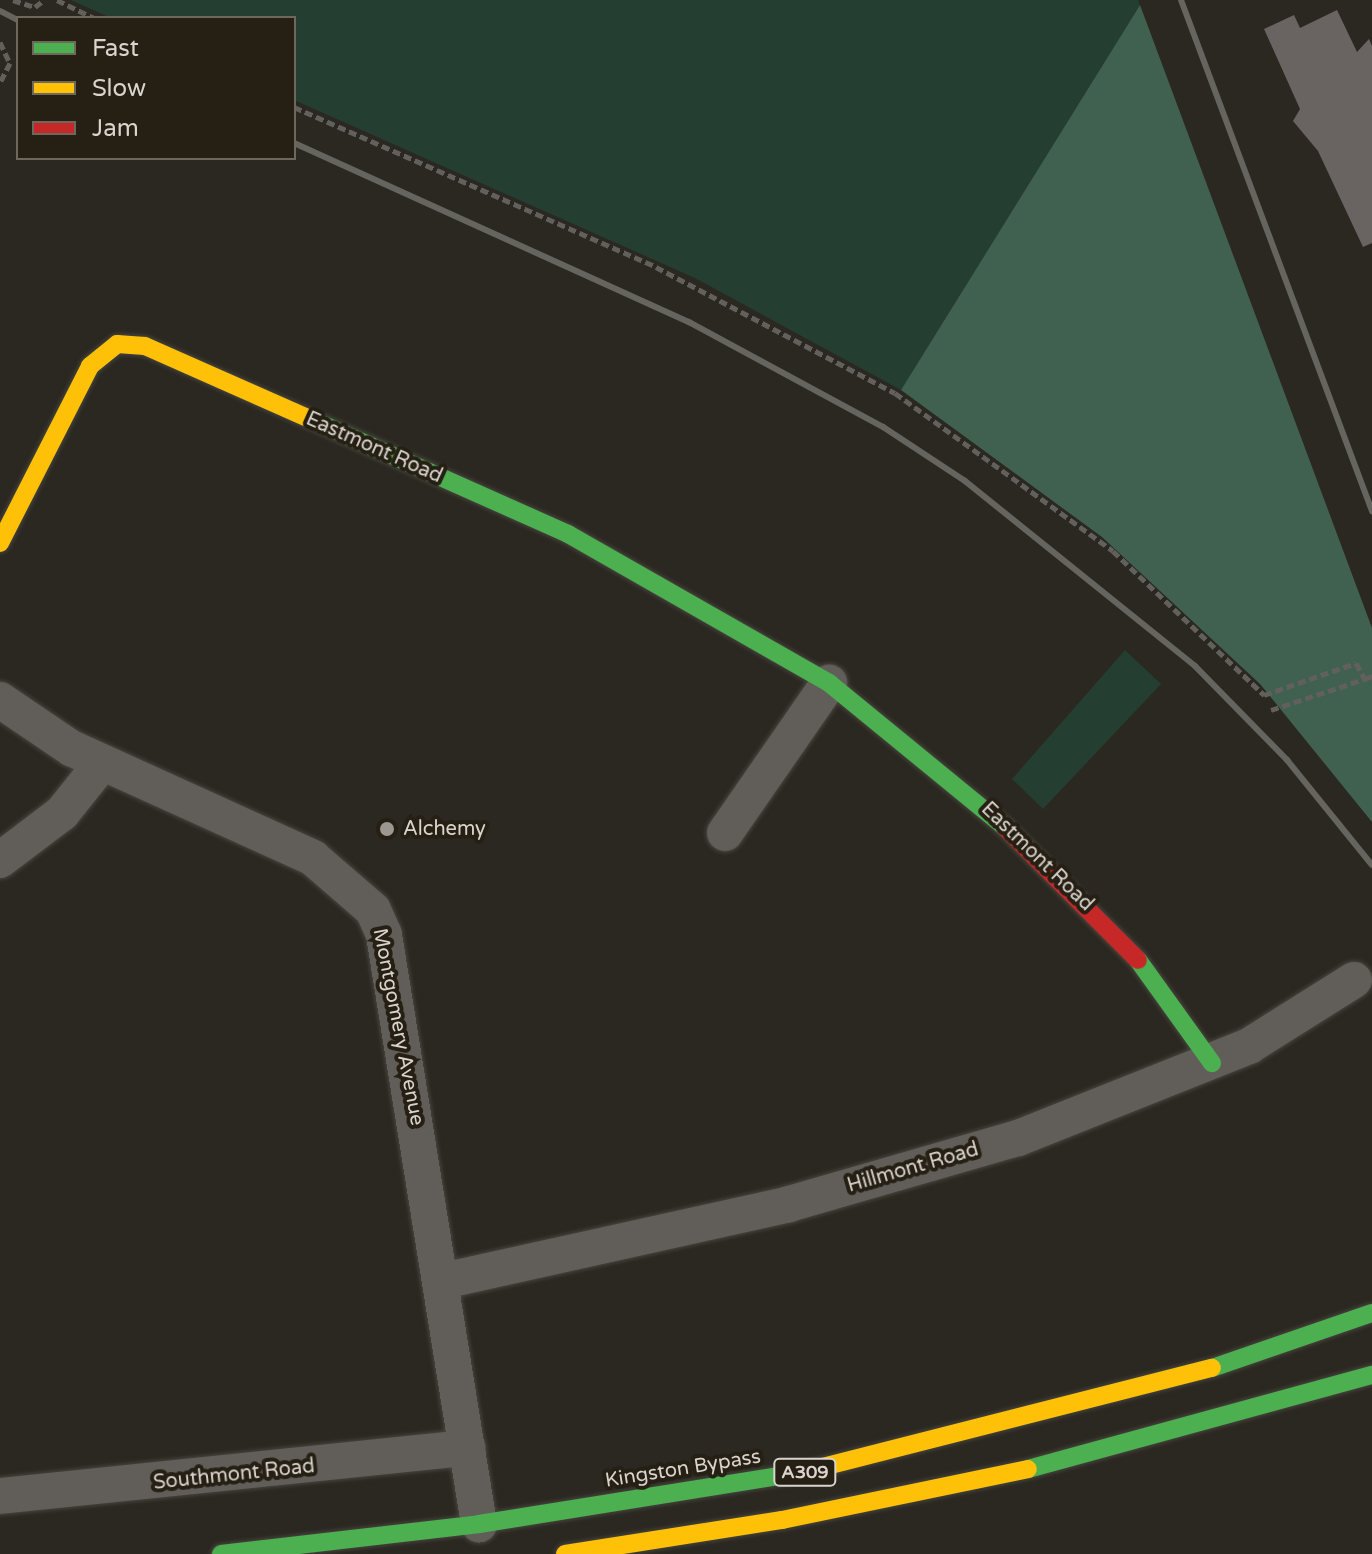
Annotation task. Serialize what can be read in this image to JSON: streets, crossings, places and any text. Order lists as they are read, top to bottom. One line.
{"streets":{"main road":["Eastmont Road","Kingston Bypass","A309"],"street":["Montgomery Avenue","Hillmont Road","Southmont Road"]},"crossings":[["Eastmont Road","Hillmont Road"],["Montgomery Avenue","Hillmont Road"],["Montgomery Avenue","Kingston Bypass"],["Montgomery Avenue","Southmont Road"]],"places":["Alchemy"],"legend":["Fast","Slow","Jam"]}
